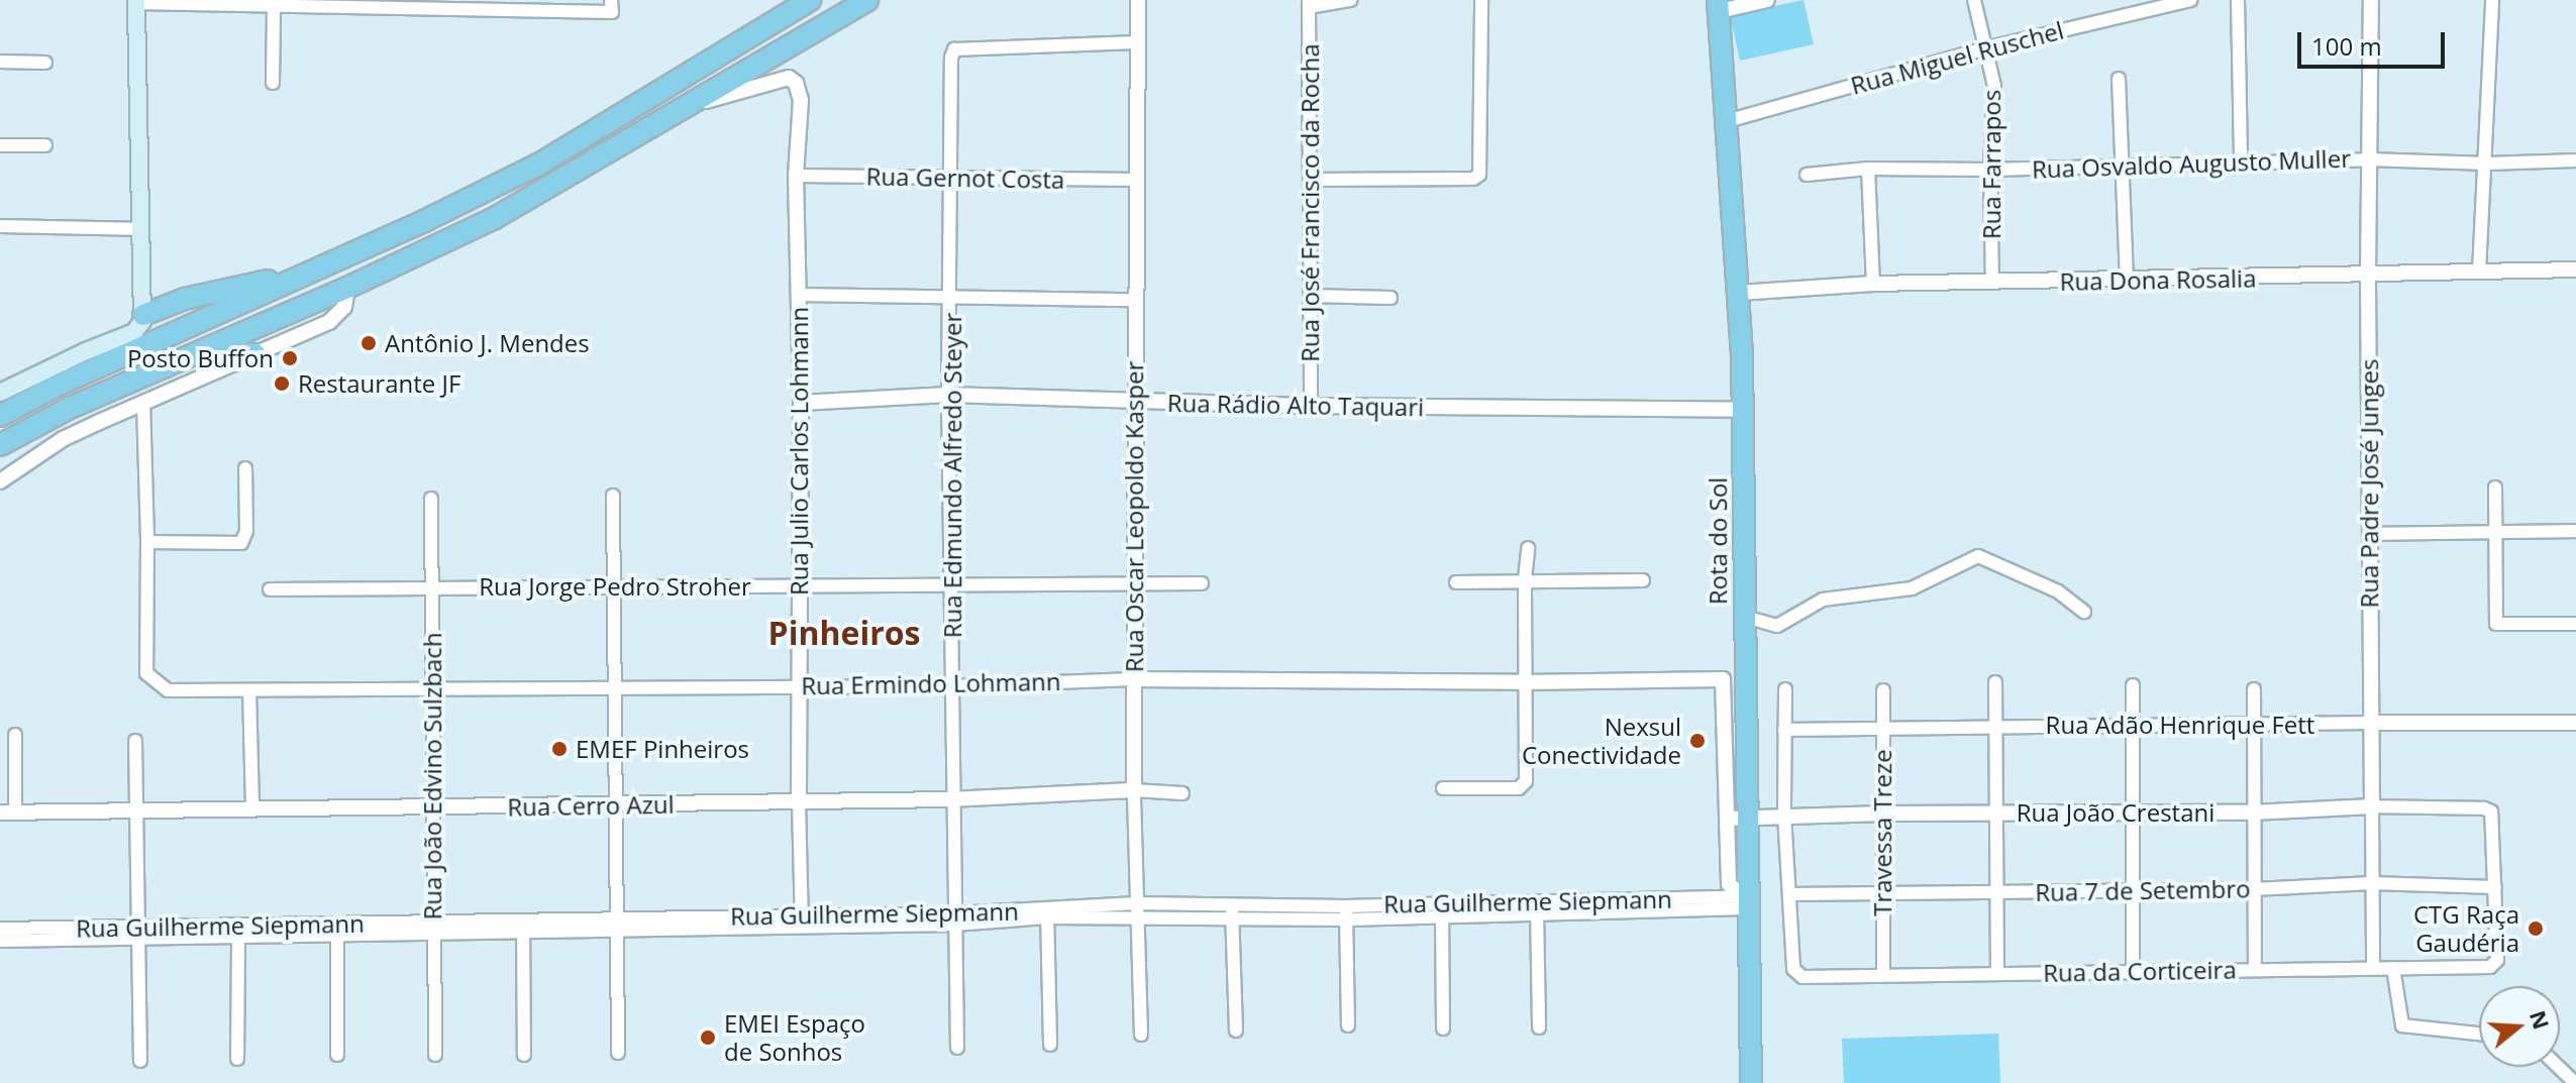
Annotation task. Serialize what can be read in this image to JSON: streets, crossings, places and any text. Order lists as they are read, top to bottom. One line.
{"streets":{"highway":["Rota do Sol"],"street":["Rua Miguel Ruschel","Rua Osvaldo Augusto Muller","Rua Farrapos","Rua Gernot Costa","Rua José Francisco da Rocha","Rua Dona Rosalia","Rua Rádio Alto Taquari","Rua Julio Carlos Lohmann","Rua Edmundo Alfredo Steyer","Rua Padre José Junges","Rua Oscar Leopoldo Kasper","Rua Jorge Pedro Stroher","Rua Ermindo Lohmann","Rua Adão Henrique Fett","Rua João Edvino Sulzbach","Rua Cerro Azul","Rua João Crestani","Travessa Treze","Rua 7 de Setembro","Rua Guilherme Siepmann","Rua da Corticeira"]},"crossings":[["Rua Miguel Ruschel","Rua Farrapos"],["Rua Miguel Ruschel","Rota do Sol"],["Rua Osvaldo Augusto Muller","Rua Farrapos"],["Rua Osvaldo Augusto Muller","Rua Padre José Junges"],["Rua Farrapos","Rua Dona Rosalia"],["Rua Gernot Costa","Rua Julio Carlos Lohmann"],["Rua Gernot Costa","Rua Edmundo Alfredo Steyer"],["Rua Gernot Costa","Rua Oscar Leopoldo Kasper"],["Rua José Francisco da Rocha","Rua Rádio Alto Taquari"],["Rua Dona Rosalia","Rua Padre José Junges"],["Rua Dona Rosalia","Rota do Sol"],["Rua Rádio Alto Taquari","Rua Julio Carlos Lohmann"],["Rua Rádio Alto Taquari","Rua Edmundo Alfredo Steyer"],["Rua Rádio Alto Taquari","Rua Oscar Leopoldo Kasper"],["Rua Rádio Alto Taquari","Rota do Sol"],["Rua Julio Carlos Lohmann","Rua Jorge Pedro Stroher"],["Rua Julio Carlos Lohmann","Rua Ermindo Lohmann"],["Rua Julio Carlos Lohmann","Rua Cerro Azul"],["Rua Julio Carlos Lohmann","Rua Guilherme Siepmann"],["Rua Edmundo Alfredo Steyer","Rua Oscar Leopoldo Kasper"],["Rua Edmundo Alfredo Steyer","Rua Jorge Pedro Stroher"],["Rua Edmundo Alfredo Steyer","Rua Ermindo Lohmann"],["Rua Edmundo Alfredo Steyer","Rua Cerro Azul"],["Rua Edmundo Alfredo Steyer","Rua Guilherme Siepmann"],["Rua Padre José Junges","Rua Adão Henrique Fett"],["Rua Padre José Junges","Rua João Crestani"],["Rua Padre José Junges","Rua 7 de Setembro"],["Rua Padre José Junges","Rua da Corticeira"],["Rua Oscar Leopoldo Kasper","Rua Jorge Pedro Stroher"],["Rua Oscar Leopoldo Kasper","Rua Ermindo Lohmann"],["Rua Oscar Leopoldo Kasper","Rua Cerro Azul"],["Rua Oscar Leopoldo Kasper","Rua Guilherme Siepmann"],["Rota do Sol","Rua João Crestani"],["Rota do Sol","Rua Guilherme Siepmann"],["Rua Jorge Pedro Stroher","Rua João Edvino Sulzbach"],["Rua Ermindo Lohmann","Rua João Edvino Sulzbach"],["Rua Adão Henrique Fett","Travessa Treze"],["Rua João Edvino Sulzbach","Rua Cerro Azul"],["Rua João Edvino Sulzbach","Rua Guilherme Siepmann"],["Rua João Crestani","Travessa Treze"],["Rua João Crestani","Rua 7 de Setembro"],["Rua João Crestani","Rua da Corticeira"],["Travessa Treze","Rua 7 de Setembro"],["Travessa Treze","Rua da Corticeira"],["Rua 7 de Setembro","Rua da Corticeira"]],"districts":["Pinheiros"],"places":["Antônio J. Mendes","Posto Buffon","Restaurante JF","Nexsul Conectividade","EMEF Pinheiros","CTG Raça Gaudéria","EMEI Espaço de Sonhos"],"scale_bar":"100 m","north":"right"}
